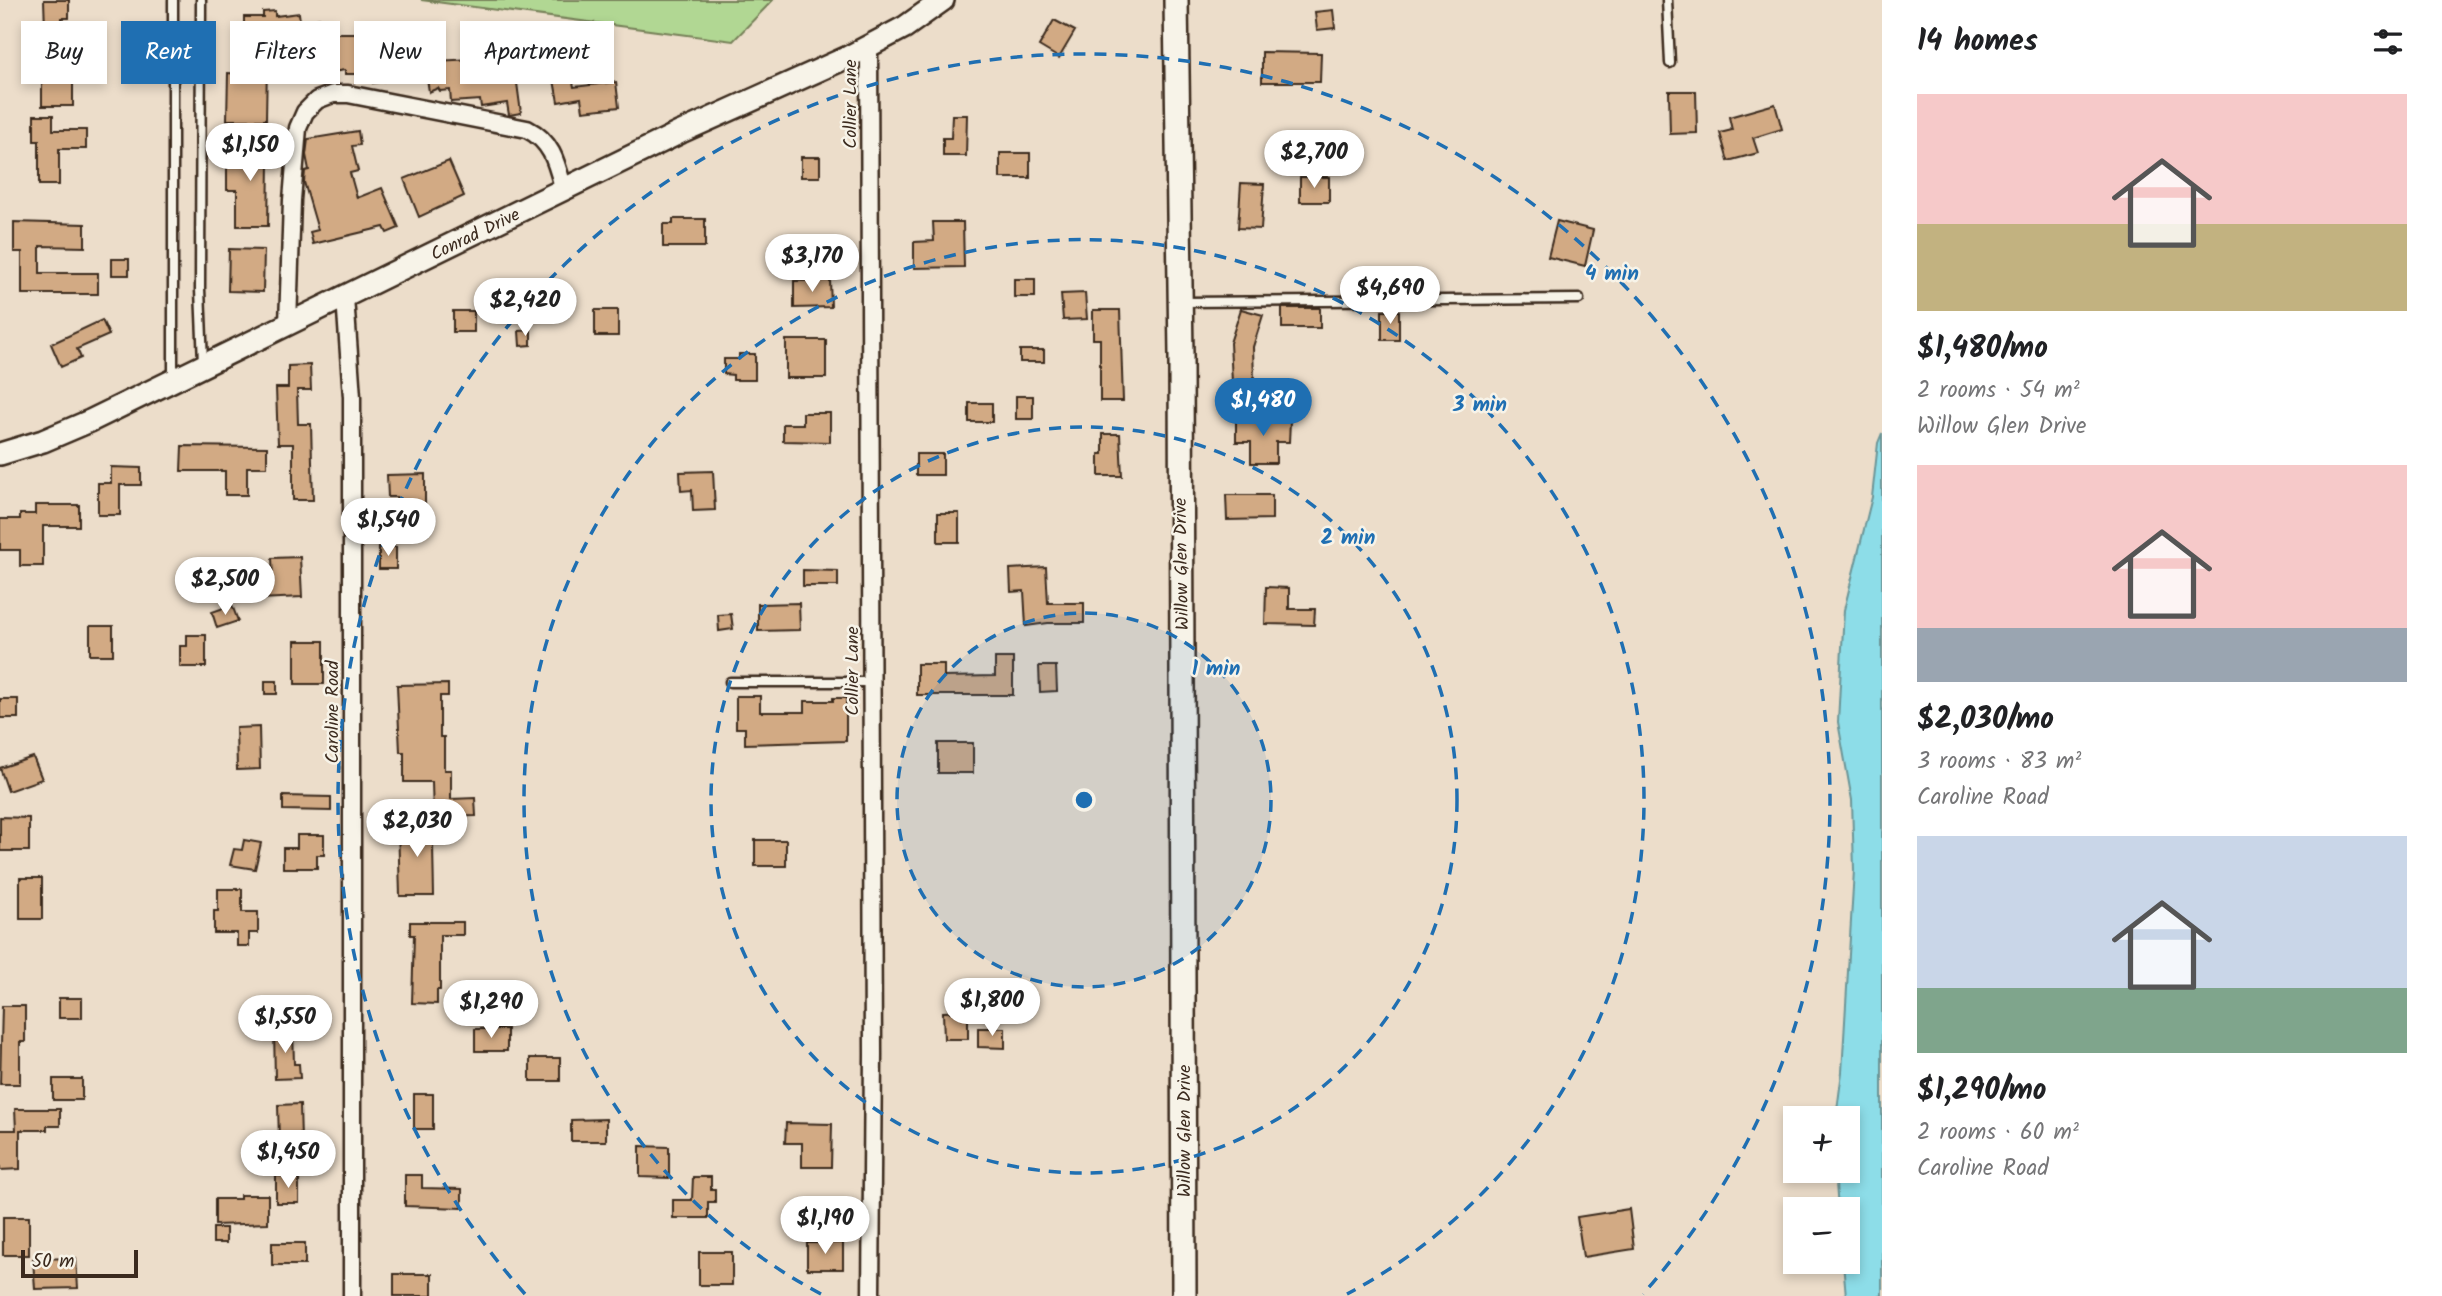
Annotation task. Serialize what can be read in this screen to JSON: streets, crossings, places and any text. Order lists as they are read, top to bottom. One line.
{"streets":{"main road":["Willow Glen Drive"],"street":["Collier Lane","Conrad Drive","Caroline Road"]},"crossings":[["Collier Lane","Conrad Drive"],["Conrad Drive","Caroline Road"]],"scale_bar":"50 m","page":{"heading":"14 homes","chip":["Buy","Rent","Filters","New","Apartment"],"list":[{"name":"$1,480/mo","note":"2 rooms · 54 m² · Willow Glen Drive"},{"name":"$2,030/mo","note":"3 rooms · 83 m² · Caroline Road"},{"name":"$1,290/mo","note":"2 rooms · 60 m² · Caroline Road"}],"price":["$1,150","$2,700","$3,170","$4,690","$2,420","$1,480","$1,540","$2,500","$2,030","$1,800","$1,290","$1,550","$1,450","$1,190"],"map_buttons":["+","−"],"scale":"50 m"},"rings":["4 min","3 min","2 min","1 min"]}
